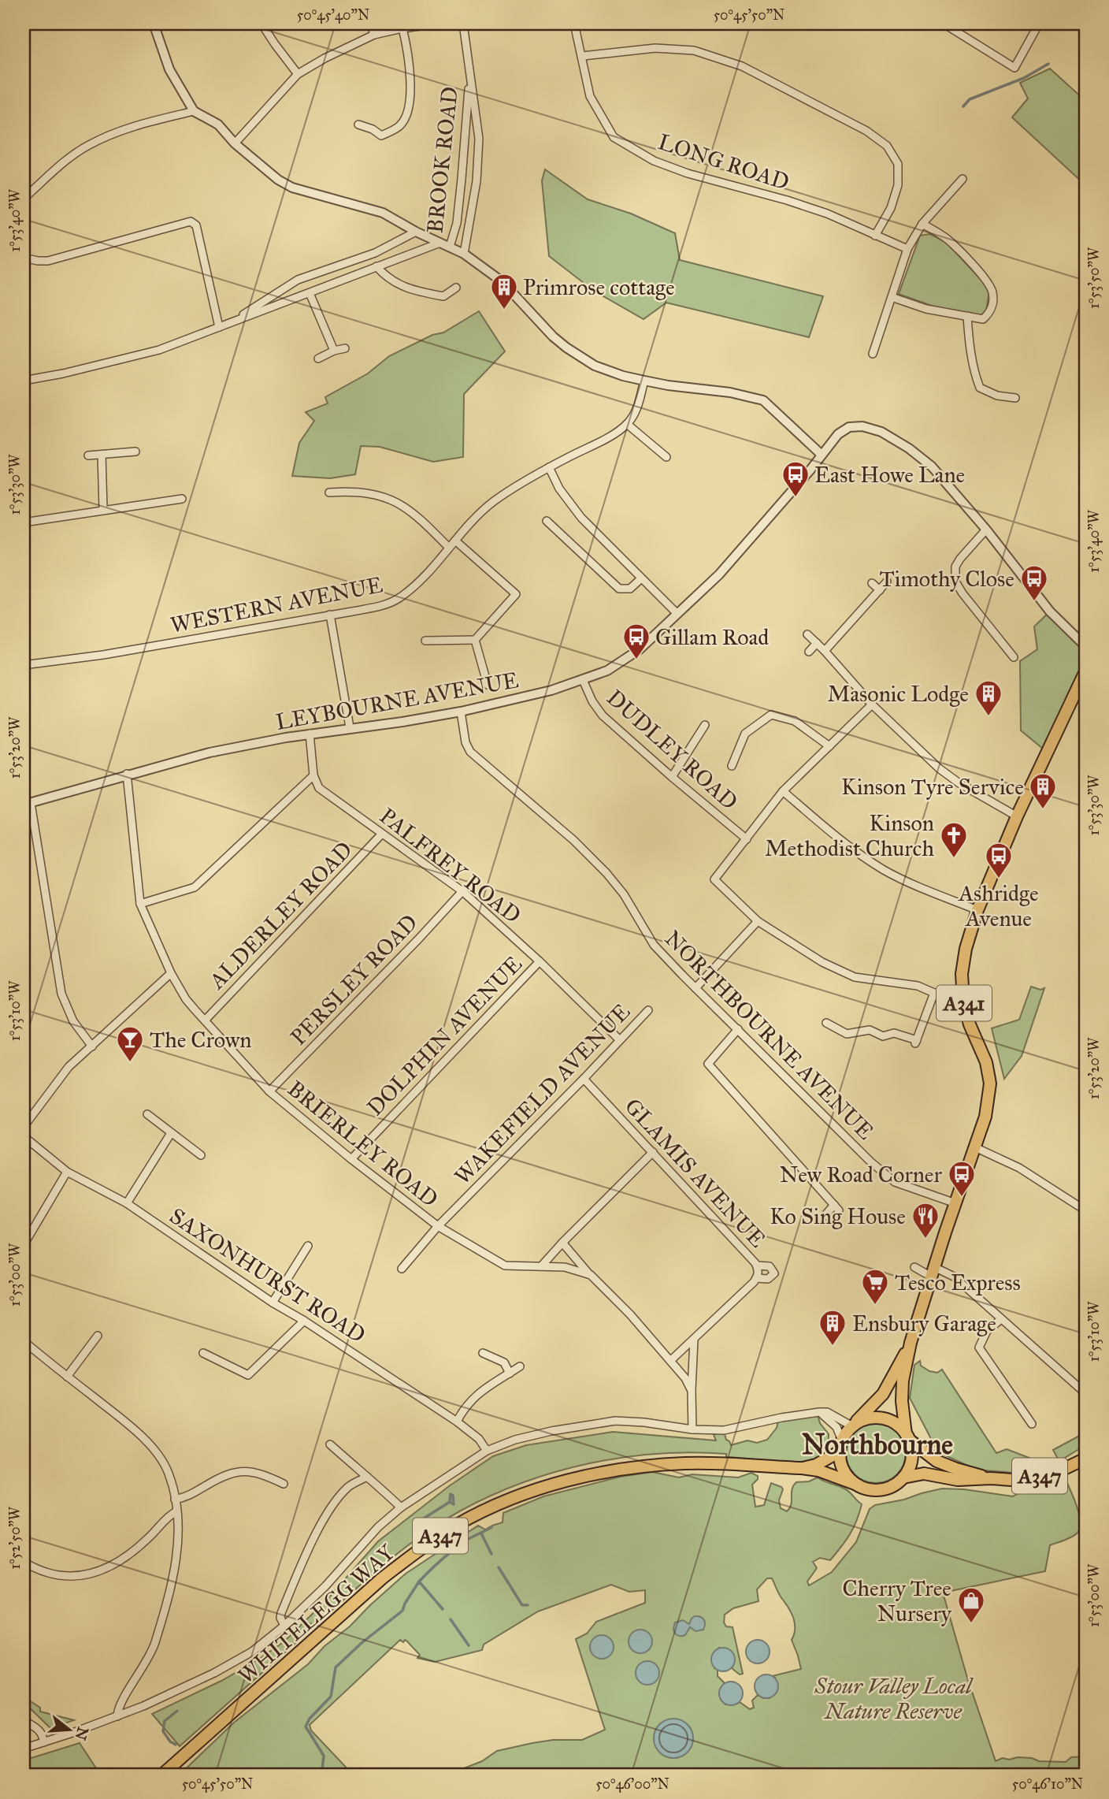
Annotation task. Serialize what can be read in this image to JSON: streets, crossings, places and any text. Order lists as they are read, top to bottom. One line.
{"streets":{"main road":["A341","A347","WHITELEGG WAY"],"street":["BROOK ROAD","LONG ROAD","WESTERN AVENUE","LEYBOURNE AVENUE","DUDLEY ROAD","PALFREY ROAD","ALDERLEY ROAD","PERSLEY ROAD","NORTHBOURNE AVENUE","DOLPHIN AVENUE","WAKEFIELD AVENUE","BRIERLEY ROAD","GLAMIS AVENUE","SAXONHURST ROAD"]},"crossings":[["LEYBOURNE AVENUE","DUDLEY ROAD"],["LEYBOURNE AVENUE","NORTHBOURNE AVENUE"],["LEYBOURNE AVENUE","BRIERLEY ROAD"],["PALFREY ROAD","ALDERLEY ROAD"],["PALFREY ROAD","PERSLEY ROAD"],["PALFREY ROAD","DOLPHIN AVENUE"],["PALFREY ROAD","WAKEFIELD AVENUE"],["ALDERLEY ROAD","BRIERLEY ROAD"],["PERSLEY ROAD","BRIERLEY ROAD"],["A341","NORTHBOURNE AVENUE"],["A341","A347"],["A341","WHITELEGG WAY"],["DOLPHIN AVENUE","BRIERLEY ROAD"],["WAKEFIELD AVENUE","BRIERLEY ROAD"],["WAKEFIELD AVENUE","GLAMIS AVENUE"],["BRIERLEY ROAD","GLAMIS AVENUE"],["A347","WHITELEGG WAY"]],"districts":["Northbourne"],"parks":["Stour Valley Local Nature Reserve"],"places":{"building":["Primrose cottage","Masonic Lodge","Kinson Tyre Service","Ensbury Garage"],"bus stop":["East Howe Lane","Timothy Close","Gillam Road","Ashridge Avenue","New Road Corner"],"church":["Kinson Methodist Church"],"bar":["The Crown"],"restaurant":["Ko Sing House"],"supermarket":["Tesco Express"],"shop":["Cherry Tree Nursery"]},"north":"right","coordinates":["50°45'40\"N","50°45'50\"N","1°53'40\"W","1°53'50\"W","1°53'30\"W","1°53'20\"W","1°53'10\"W","1°53'00\"W","1°52'50\"W","50°46'00\"N","50°46'10\"N"]}
